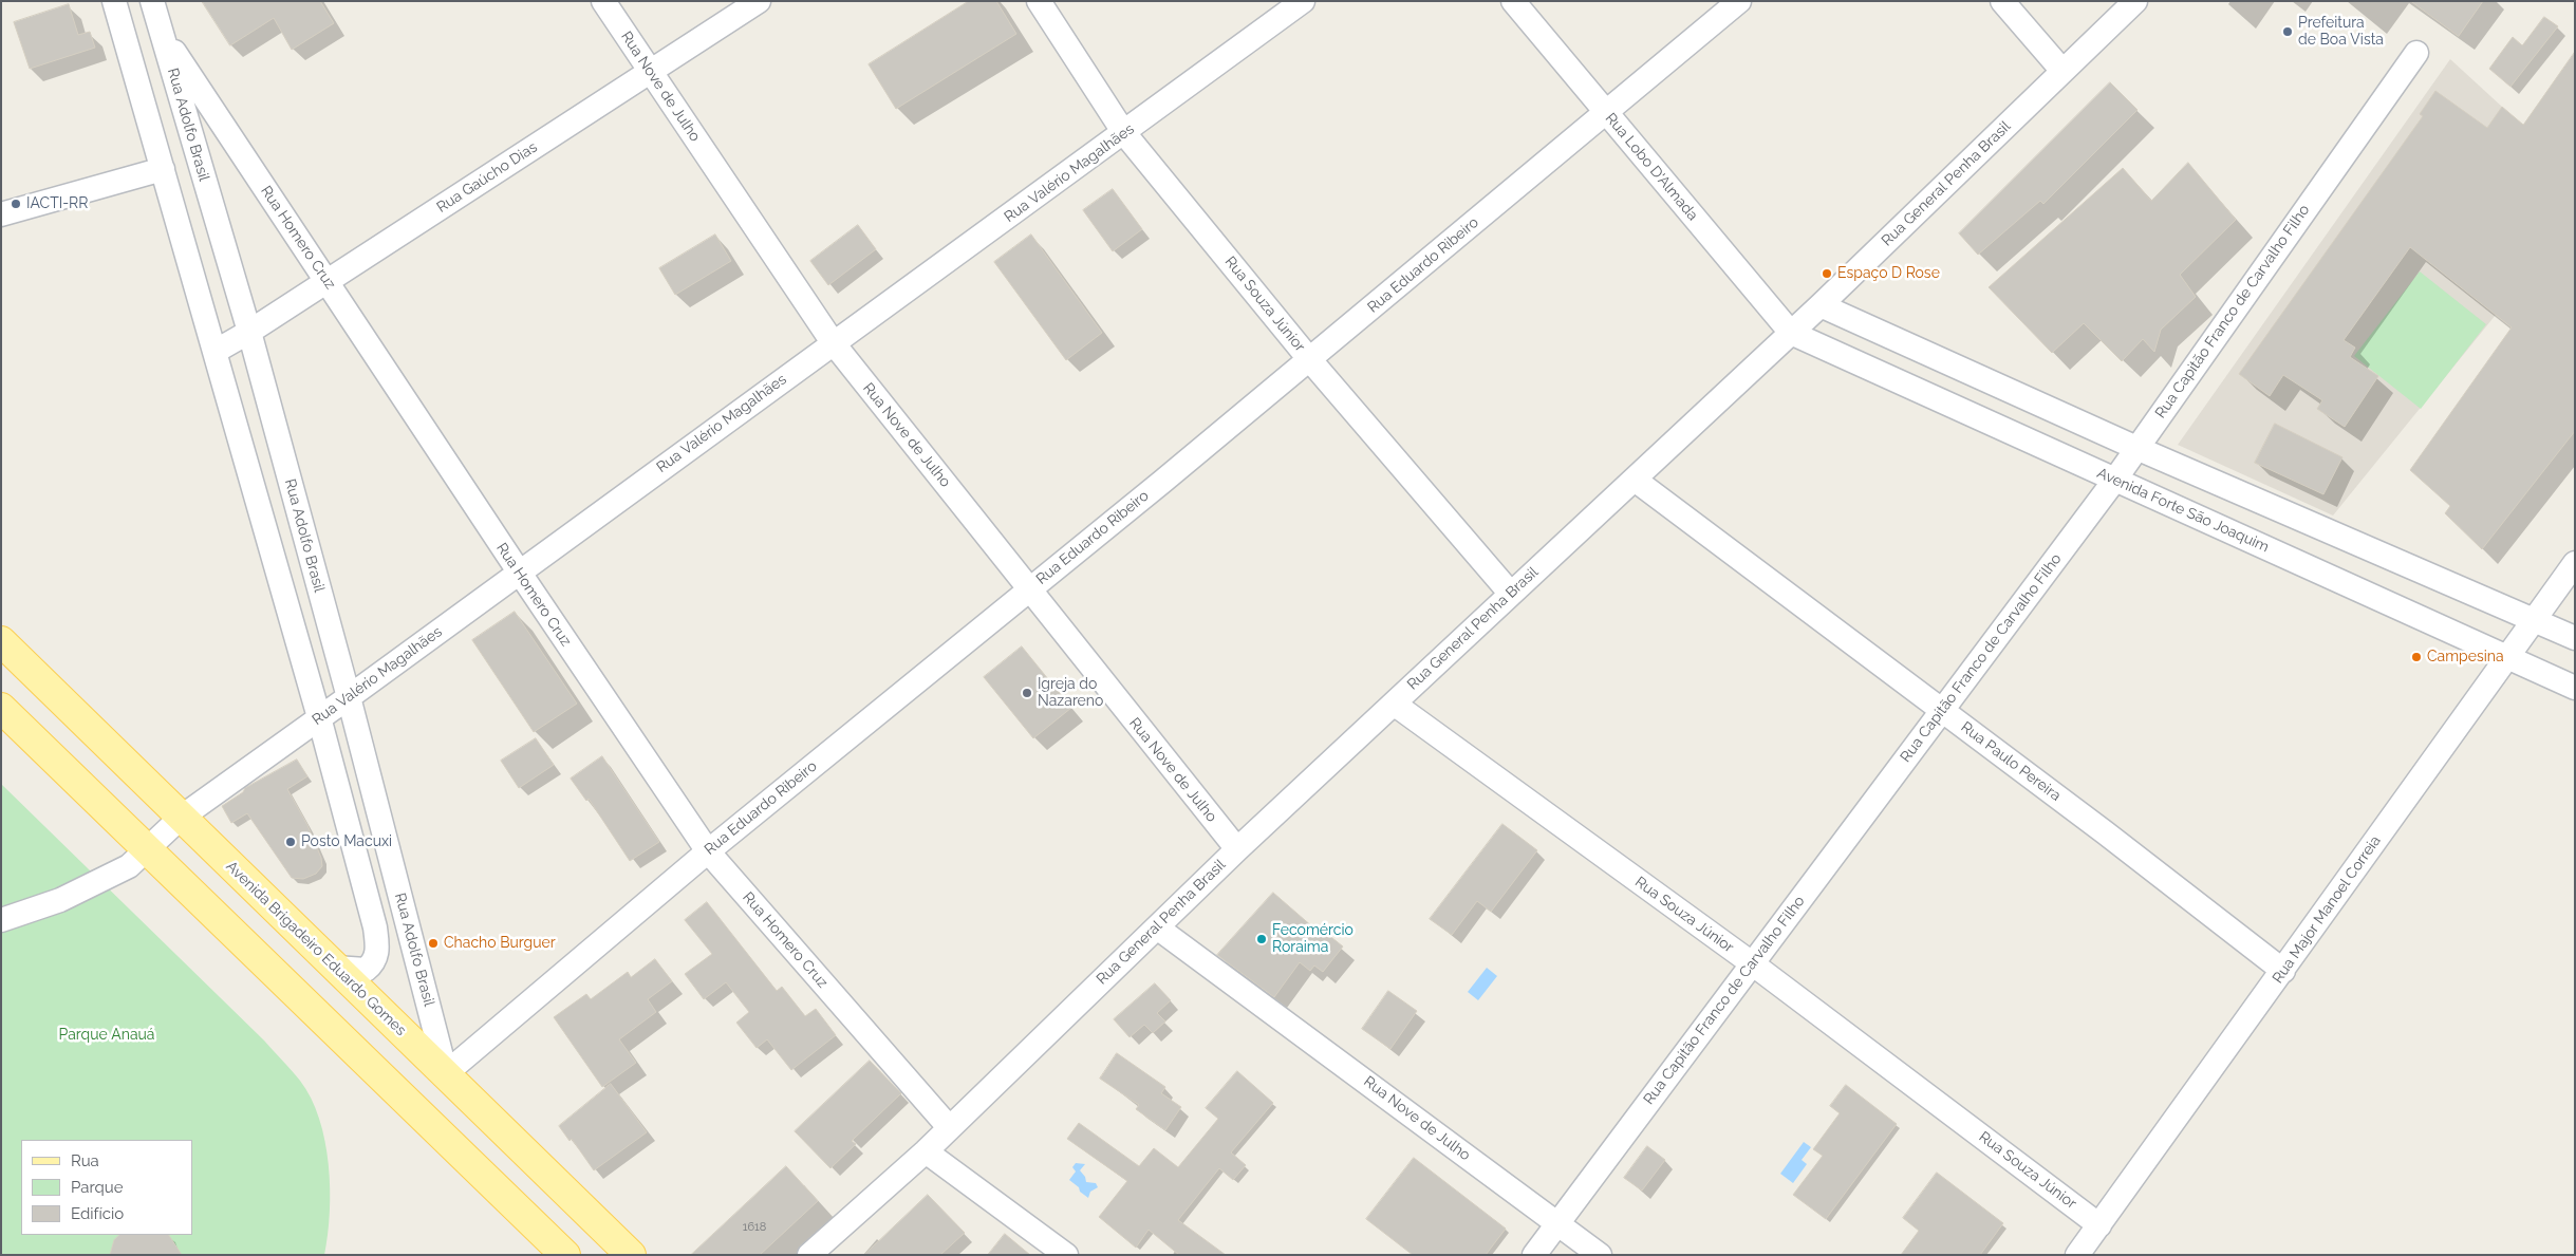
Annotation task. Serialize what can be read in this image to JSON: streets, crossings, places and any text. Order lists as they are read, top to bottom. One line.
{"streets":{"main road":["Avenida Brigadeiro Eduardo Gomes"],"street":["Rua Nove de Julho","Rua Adolfo Brasil","Rua Lobo D'Almada","Rua Valério Magalhães","Rua Gaúcho Dias","Rua General Penha Brasil","Rua Homero Cruz","Rua Eduardo Ribeiro","Rua Souza Júnior","Rua Capitão Franco de Carvalho Filho","Avenida Forte São Joaquim","Rua Paulo Pereira","Rua Major Manoel Correia"]},"crossings":[["Rua Nove de Julho","Rua Valério Magalhães"],["Rua Nove de Julho","Rua Gaúcho Dias"],["Rua Nove de Julho","Rua General Penha Brasil"],["Rua Nove de Julho","Rua Eduardo Ribeiro"],["Rua Nove de Julho","Rua Capitão Franco de Carvalho Filho"],["Rua Adolfo Brasil","Rua Valério Magalhães"],["Rua Adolfo Brasil","Rua Gaúcho Dias"],["Rua Adolfo Brasil","Rua Homero Cruz"],["Rua Adolfo Brasil","Rua Eduardo Ribeiro"],["Rua Adolfo Brasil","Avenida Brigadeiro Eduardo Gomes"],["Rua Lobo D'Almada","Rua General Penha Brasil"],["Rua Lobo D'Almada","Rua Eduardo Ribeiro"],["Rua Lobo D'Almada","Avenida Forte São Joaquim"],["Rua Valério Magalhães","Rua Homero Cruz"],["Rua Valério Magalhães","Rua Souza Júnior"],["Rua Valério Magalhães","Avenida Brigadeiro Eduardo Gomes"],["Rua Gaúcho Dias","Rua Homero Cruz"],["Rua General Penha Brasil","Rua Homero Cruz"],["Rua General Penha Brasil","Rua Souza Júnior"],["Rua General Penha Brasil","Avenida Forte São Joaquim"],["Rua General Penha Brasil","Rua Paulo Pereira"],["Rua Homero Cruz","Rua Eduardo Ribeiro"],["Rua Eduardo Ribeiro","Rua Souza Júnior"],["Rua Eduardo Ribeiro","Avenida Brigadeiro Eduardo Gomes"],["Rua Souza Júnior","Rua Capitão Franco de Carvalho Filho"],["Rua Souza Júnior","Rua Major Manoel Correia"],["Rua Capitão Franco de Carvalho Filho","Avenida Forte São Joaquim"],["Rua Capitão Franco de Carvalho Filho","Rua Paulo Pereira"],["Avenida Forte São Joaquim","Rua Major Manoel Correia"],["Rua Paulo Pereira","Rua Major Manoel Correia"]],"parks":["Parque Anauá"],"places":["Prefeitura de Boa Vista","IACTI-RR","Espaço D Rose","Campesina","Igreja do Nazareno","Posto Macuxi","Fecomércio Roraima","Chacho Burguer"],"house_numbers":["1618"],"legend":["Rua","Parque","Edifício"]}
